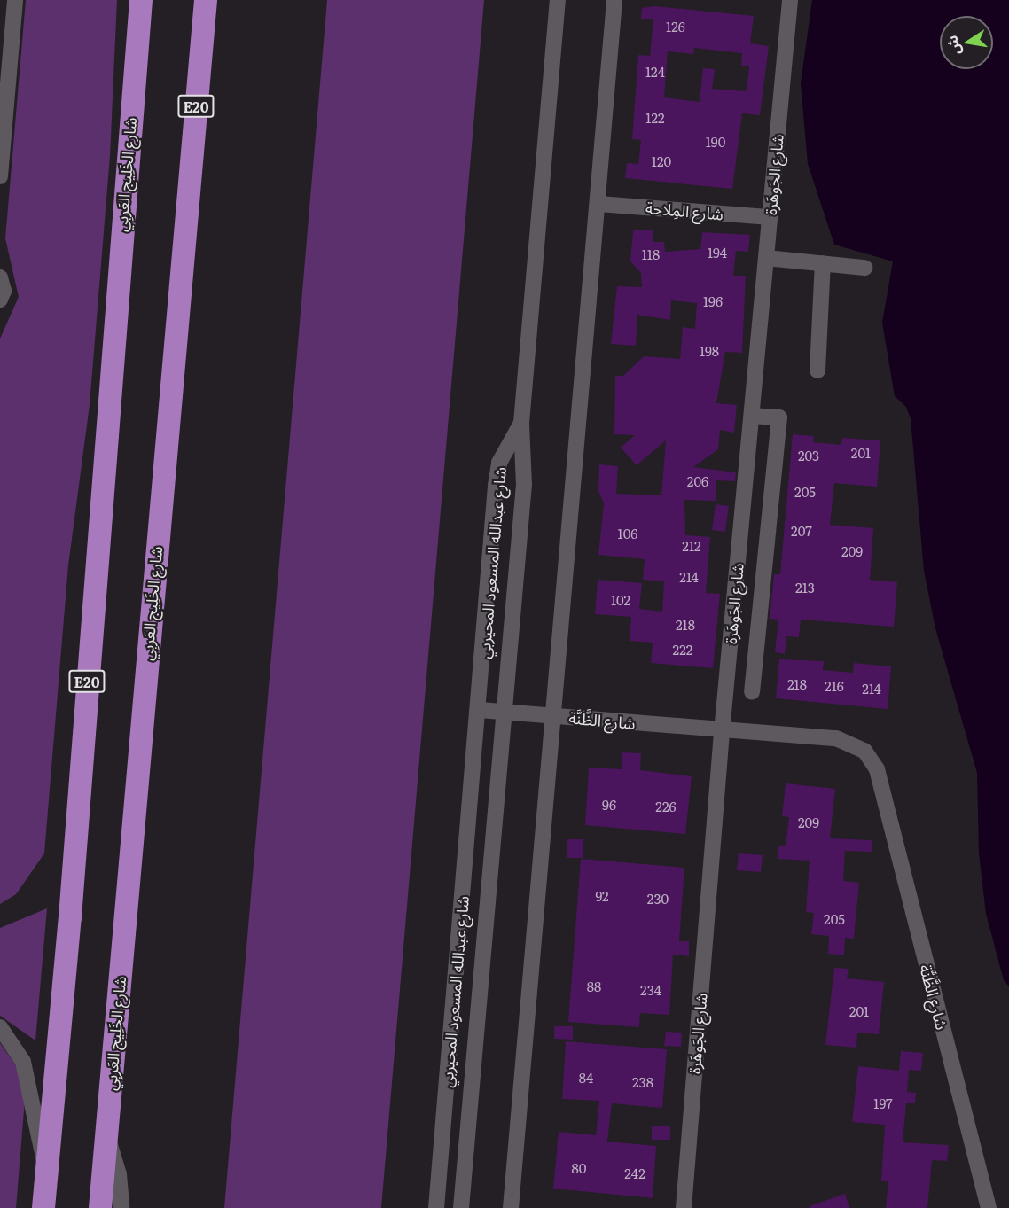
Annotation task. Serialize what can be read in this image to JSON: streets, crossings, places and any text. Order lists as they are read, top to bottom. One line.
{"streets":{"highway":["E20","شارع الخَلِيج العَربِي"],"street":["شارع الجَوهَرة","شارع المِلاحة","شارع عبدالله المسعود المحيربي","شارع الظَّنَّة"]},"crossings":[["شارع الجَوهَرة","شارع المِلاحة"],["شارع الجَوهَرة","شارع الظَّنَّة"],["شارع عبدالله المسعود المحيربي","شارع الظَّنَّة"]],"house_numbers":["126","124","122","190","120","194","118","196","198","201","203","206","205","207","106","212","209","214","213","102","218","222","218","216","214","96","226","209","92","230","205","88","234","201","84","238","197","80","242"],"north":"left"}
